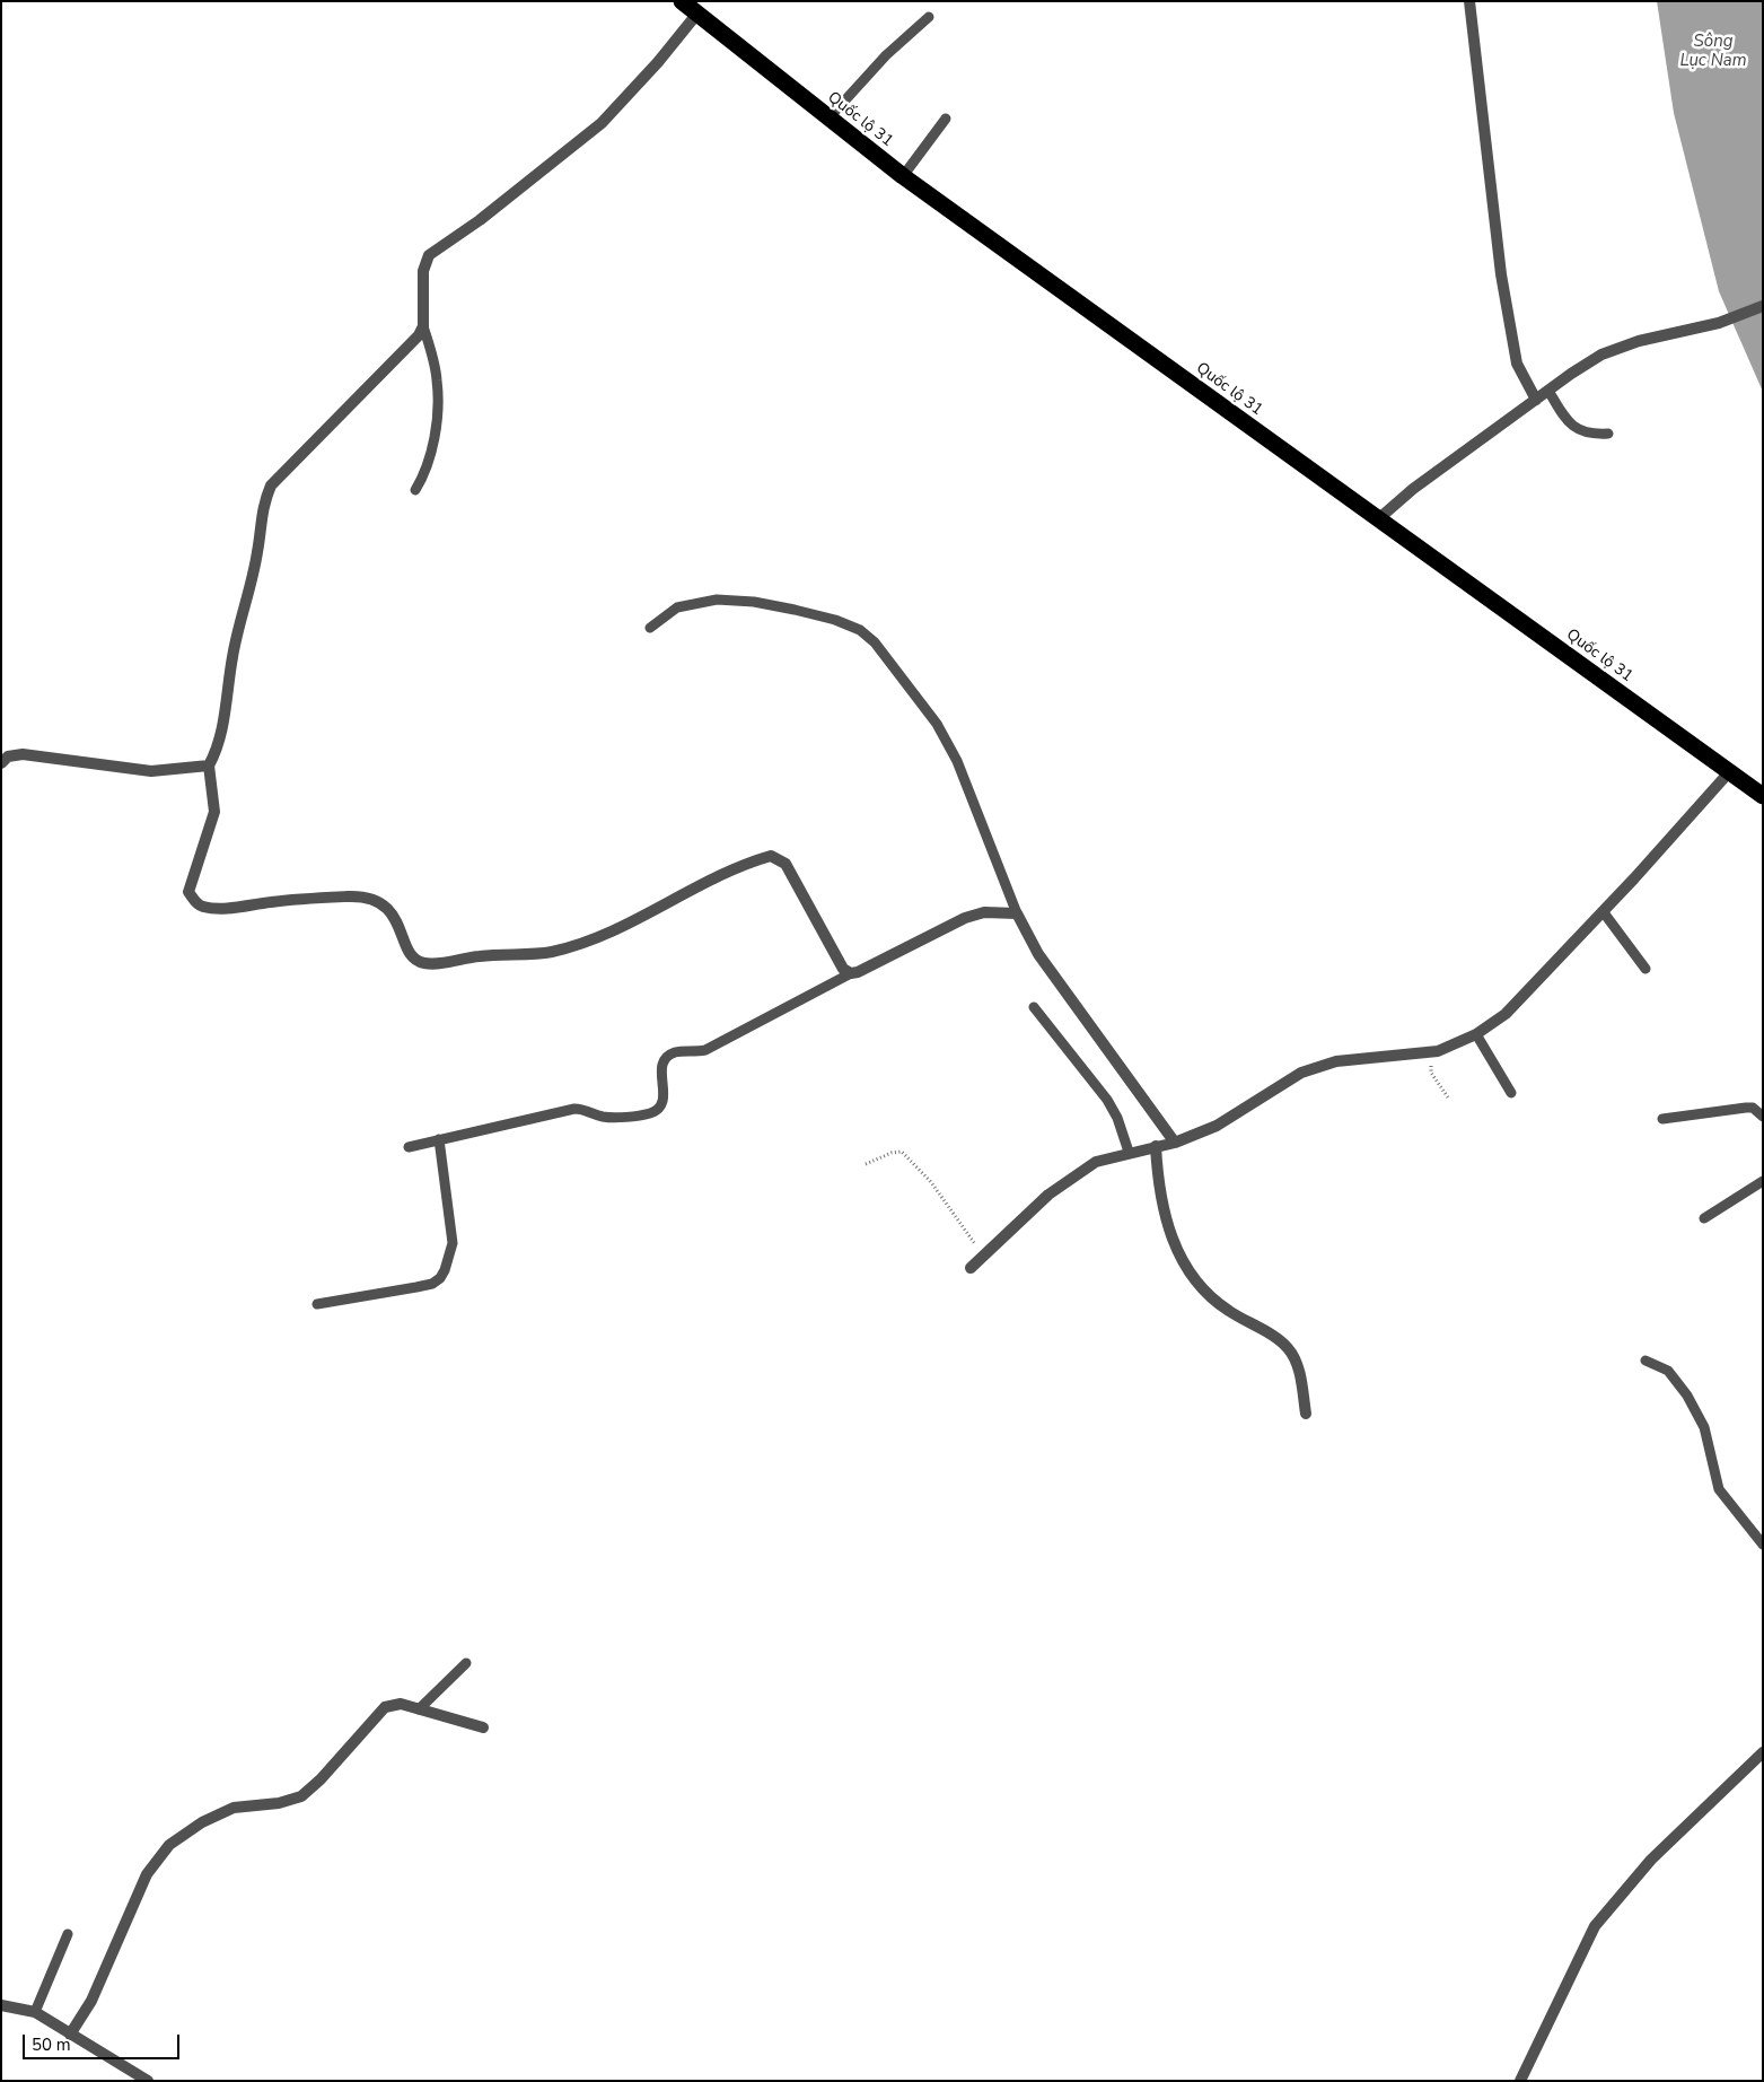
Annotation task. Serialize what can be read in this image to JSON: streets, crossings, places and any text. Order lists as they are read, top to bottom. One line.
{"streets":{"highway":["Quốc lộ 31"]},"water":["Sông Lục Nam"],"scale_bar":"50 m"}
